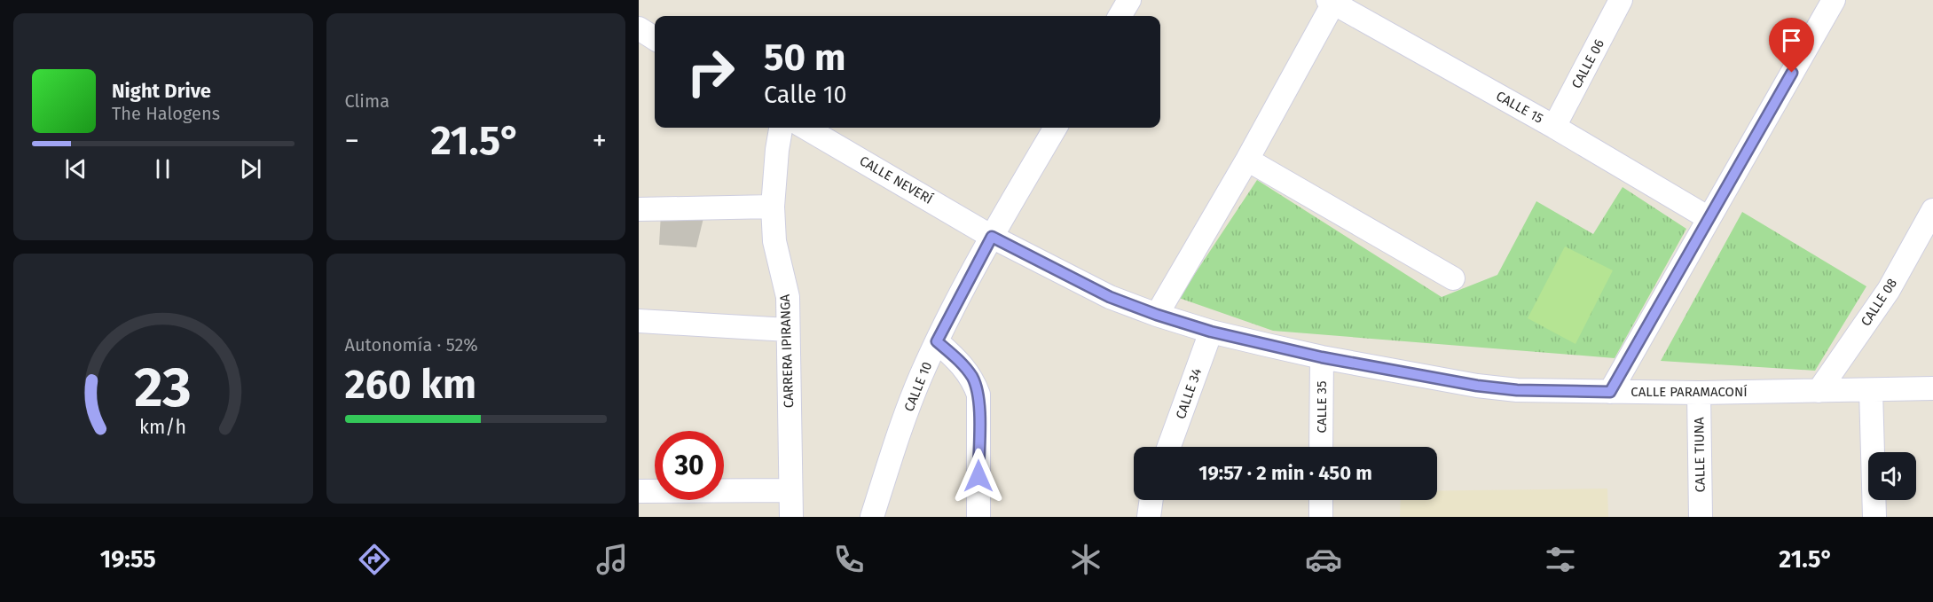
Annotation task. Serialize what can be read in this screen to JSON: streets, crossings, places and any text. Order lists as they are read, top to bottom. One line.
{"streets":{"street":["CALLE 06","CALLE 15","CALLE NEVERÍ","CALLE 08","CARRERA IPIRANGA","CALLE 10","CALLE PARAMACONÍ","CALLE 34","CALLE 35","CALLE TIUNA"]},"crossings":[["CALLE 06","CALLE 15"],["CALLE NEVERÍ","CALLE 10"],["CALLE NEVERÍ","CALLE PARAMACONÍ"],["CALLE 08","CALLE PARAMACONÍ"],["CALLE 10","CALLE PARAMACONÍ"],["CALLE PARAMACONÍ","CALLE 34"],["CALLE PARAMACONÍ","CALLE 35"],["CALLE PARAMACONÍ","CALLE TIUNA"]],"page":{"tile":["Clima",["Autonomía · 52%","260 km"]],"turn":["50 m","Calle 10"],"song":["Night Drive","The Halogens"],"heat":["−","21.5°","+"],"limit":"30","trip":"19:57 · 2 min · 450 m","tabs":["19:55","21.5°"],"gauge":["23","km/h"]}}
